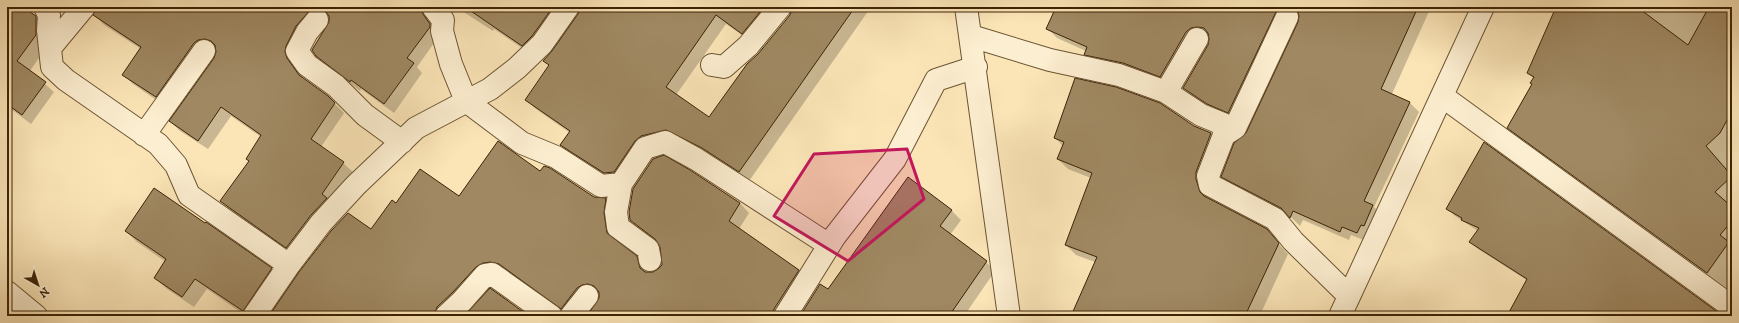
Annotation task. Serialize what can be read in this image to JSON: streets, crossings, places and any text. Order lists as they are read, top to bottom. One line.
{"north":"bottom right"}
